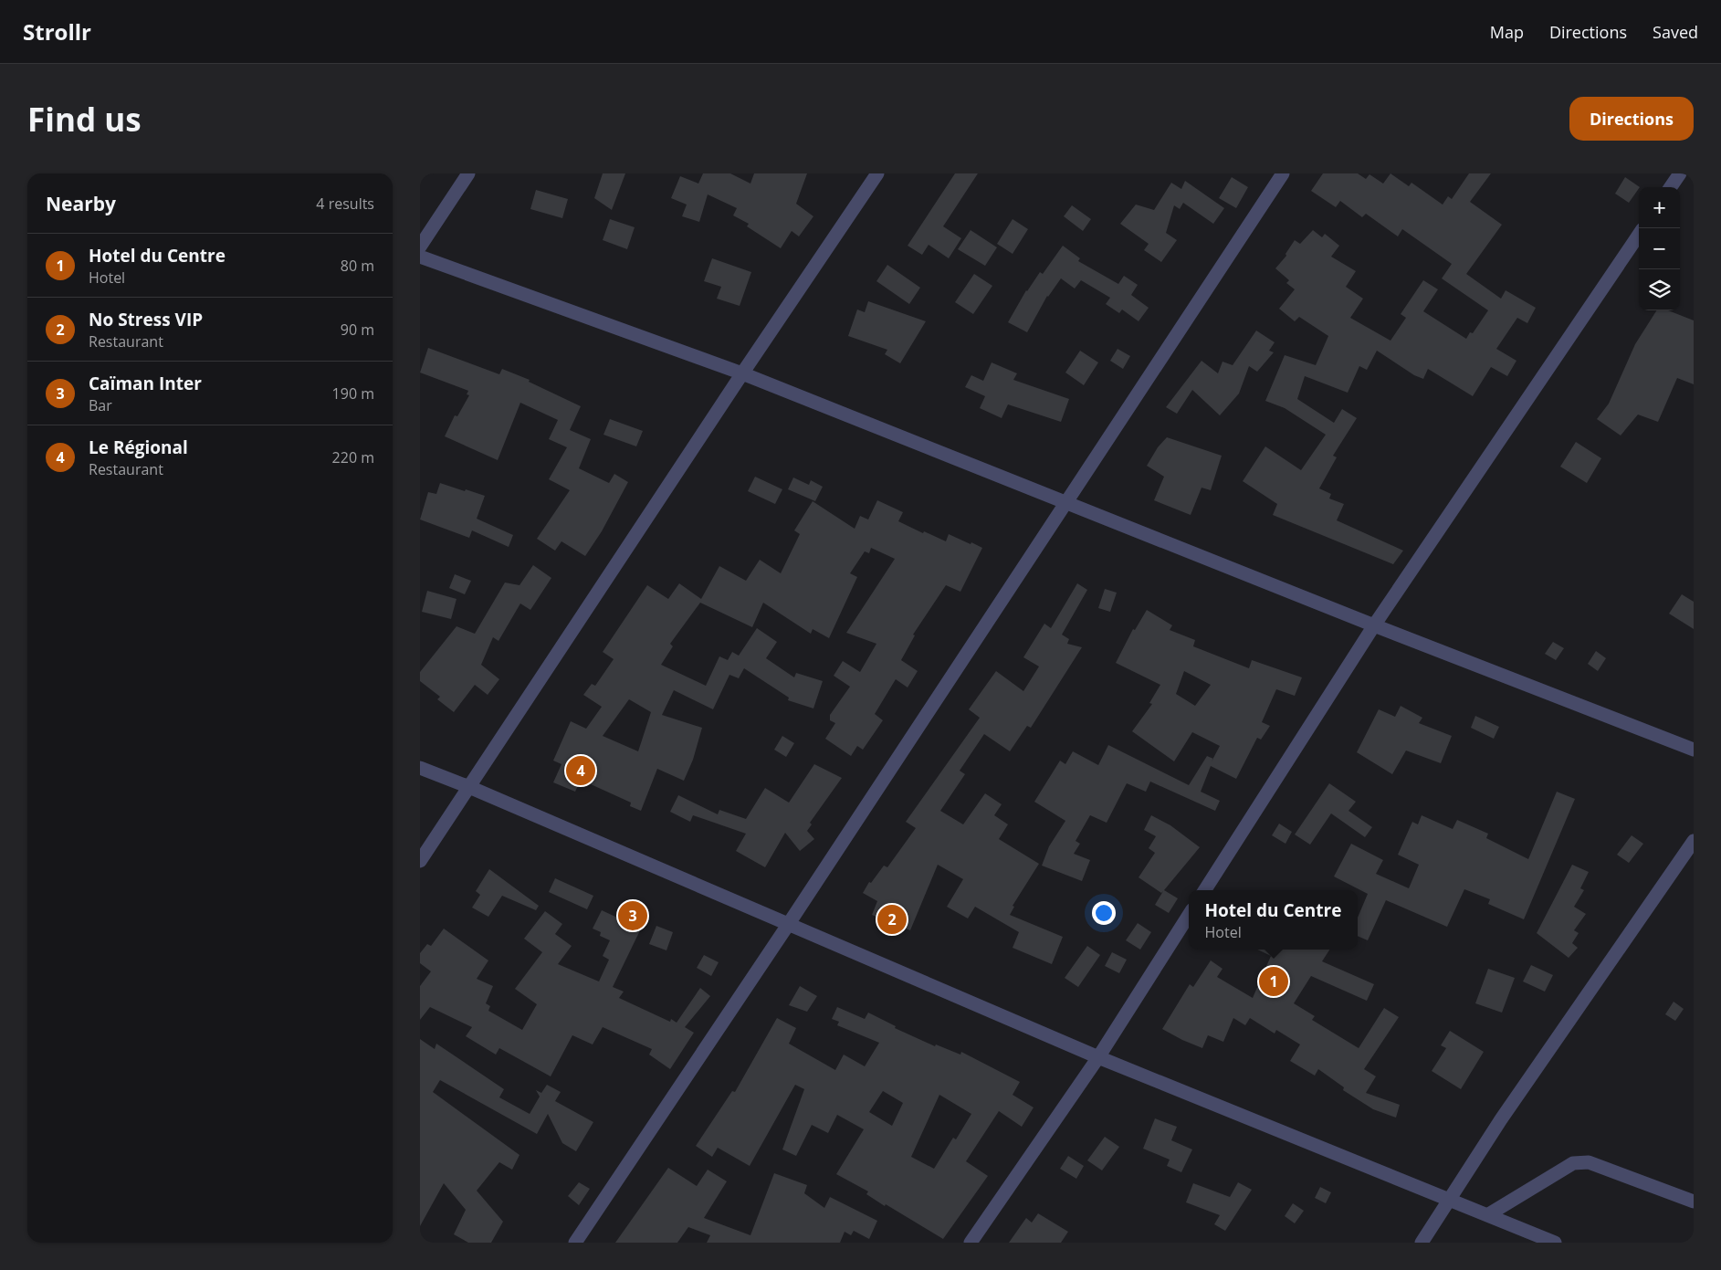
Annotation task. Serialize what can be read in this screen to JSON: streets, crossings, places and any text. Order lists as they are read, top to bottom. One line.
{"page":{"header":"Strollr","nav":["Map","Directions","Saved"],"buttons":"Directions","title":"Find us","heading":["Nearby","4 results"],"map_buttons":["+","−"],"list":[{"mark":"1","name":"Hotel du Centre","note":"Hotel","value":"80 m"},{"mark":"2","name":"No Stress VIP","note":"Restaurant","value":"90 m"},{"mark":"3","name":"Caïman Inter","note":"Bar","value":"190 m"},{"mark":"4","name":"Le Régional","note":"Restaurant","value":"220 m"}],"pins":["4","3","2","1"],"popup":["Hotel du Centre","Hotel"]}}
